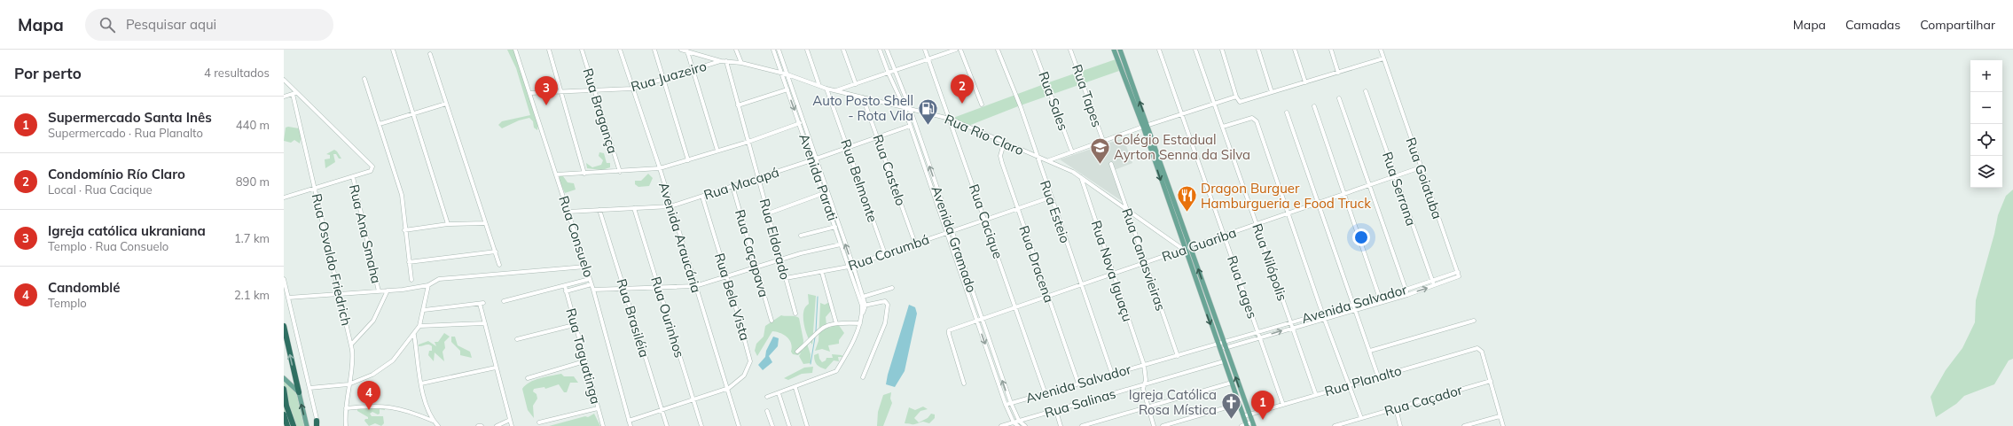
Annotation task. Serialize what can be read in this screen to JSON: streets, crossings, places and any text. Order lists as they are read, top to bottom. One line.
{"streets":{"street":["Rua Juazeiro","Rua Tapes","Rua Sales","Rua Bragança","Rua Rio Claro","Rua Castelo","Avenida Parati","Rua Goiatuba","Rua Belmonte","Rua Macapá","Rua Serrana","Rua Esteio","Rua Cacique","Rua Ana Smaha","Rua Consuelo","Avenida Araucária","Rua Eldorado","Avenida Gramado","Rua Guariba","Rua Corumbá","Rua Caçapava","Rua Osvaldo Friedrich","Rua Canasvieiras","Rua Nilópolis","Rua Dracena","Rua Nova Iguaçu","Rua Lages","Rua Bela Vista","Avenida Salvador","Rua Ourinhos","Rua Brasiléia","Rua Taguatinga","Rua Planalto","Rua Caçador","Rua Salinas"]},"crossings":[["Rua Juazeiro","Rua Bragança"],["Rua Juazeiro","Rua Rio Claro"],["Rua Juazeiro","Rua Consuelo"],["Rua Juazeiro","Avenida Araucária"],["Rua Rio Claro","Rua Castelo"],["Rua Rio Claro","Avenida Parati"],["Rua Rio Claro","Rua Belmonte"],["Rua Rio Claro","Rua Esteio"],["Rua Rio Claro","Rua Cacique"],["Rua Rio Claro","Rua Eldorado"],["Rua Rio Claro","Avenida Gramado"],["Rua Rio Claro","Rua Guariba"],["Rua Rio Claro","Rua Canasvieiras"],["Rua Rio Claro","Rua Dracena"],["Rua Rio Claro","Rua Nova Iguaçu"],["Rua Castelo","Rua Macapá"],["Rua Castelo","Rua Corumbá"],["Avenida Parati","Rua Macapá"],["Avenida Parati","Rua Corumbá"],["Rua Goiatuba","Rua Guariba"],["Rua Goiatuba","Avenida Salvador"],["Rua Belmonte","Rua Macapá"],["Rua Belmonte","Rua Corumbá"],["Rua Macapá","Rua Consuelo"],["Rua Macapá","Avenida Araucária"],["Rua Macapá","Rua Eldorado"],["Rua Macapá","Avenida Gramado"],["Rua Macapá","Rua Caçapava"],["Rua Macapá","Rua Bela Vista"],["Rua Macapá","Rua Ourinhos"],["Rua Macapá","Rua Brasiléia"],["Rua Serrana","Rua Guariba"],["Rua Serrana","Avenida Salvador"],["Rua Esteio","Rua Guariba"],["Rua Esteio","Rua Corumbá"],["Rua Esteio","Avenida Salvador"],["Rua Cacique","Rua Guariba"],["Rua Cacique","Rua Corumbá"],["Rua Cacique","Avenida Salvador"],["Rua Consuelo","Rua Bela Vista"],["Avenida Araucária","Rua Bela Vista"],["Rua Eldorado","Rua Corumbá"],["Avenida Gramado","Rua Guariba"],["Avenida Gramado","Rua Corumbá"],["Avenida Gramado","Avenida Salvador"],["Avenida Gramado","Rua Salinas"],["Rua Guariba","Rua Canasvieiras"],["Rua Guariba","Rua Nilópolis"],["Rua Guariba","Rua Dracena"],["Rua Guariba","Rua Nova Iguaçu"],["Rua Guariba","Rua Lages"],["Rua Corumbá","Rua Dracena"],["Rua Canasvieiras","Avenida Salvador"],["Rua Nilópolis","Avenida Salvador"],["Rua Nilópolis","Rua Planalto"],["Rua Dracena","Avenida Salvador"],["Rua Nova Iguaçu","Avenida Salvador"],["Rua Nova Iguaçu","Rua Salinas"],["Rua Lages","Avenida Salvador"],["Rua Lages","Rua Planalto"],["Rua Bela Vista","Rua Ourinhos"],["Rua Bela Vista","Rua Brasiléia"],["Rua Planalto","Rua Caçador"]],"places":{"fuel station":["Auto Posto Shell - Rota Vila"],"school or university":["Colégio Estadual Ayrton Senna da Silva"],"restaurant":["Dragon Burguer Hamburgueria e Food Truck"],"church":["Igreja Católica Rosa Mística"]},"page":{"header":"Mapa","search":"Pesquisar aqui","nav":["Mapa","Camadas","Compartilhar"],"heading":["Por perto","4 resultados"],"map_buttons":["+","−"],"pins":["2","3","4","1"],"list":[{"mark":"1","name":"Supermercado Santa Inês","note":"Supermercado · Rua Planalto","value":"440 m"},{"mark":"2","name":"Condomínio Río Claro","note":"Local · Rua Cacique","value":"890 m"},{"mark":"3","name":"Igreja católica ukraniana","note":"Templo · Rua Consuelo","value":"1.7 km"},{"mark":"4","name":"Candomblé","note":"Templo","value":"2.1 km"}]}}
